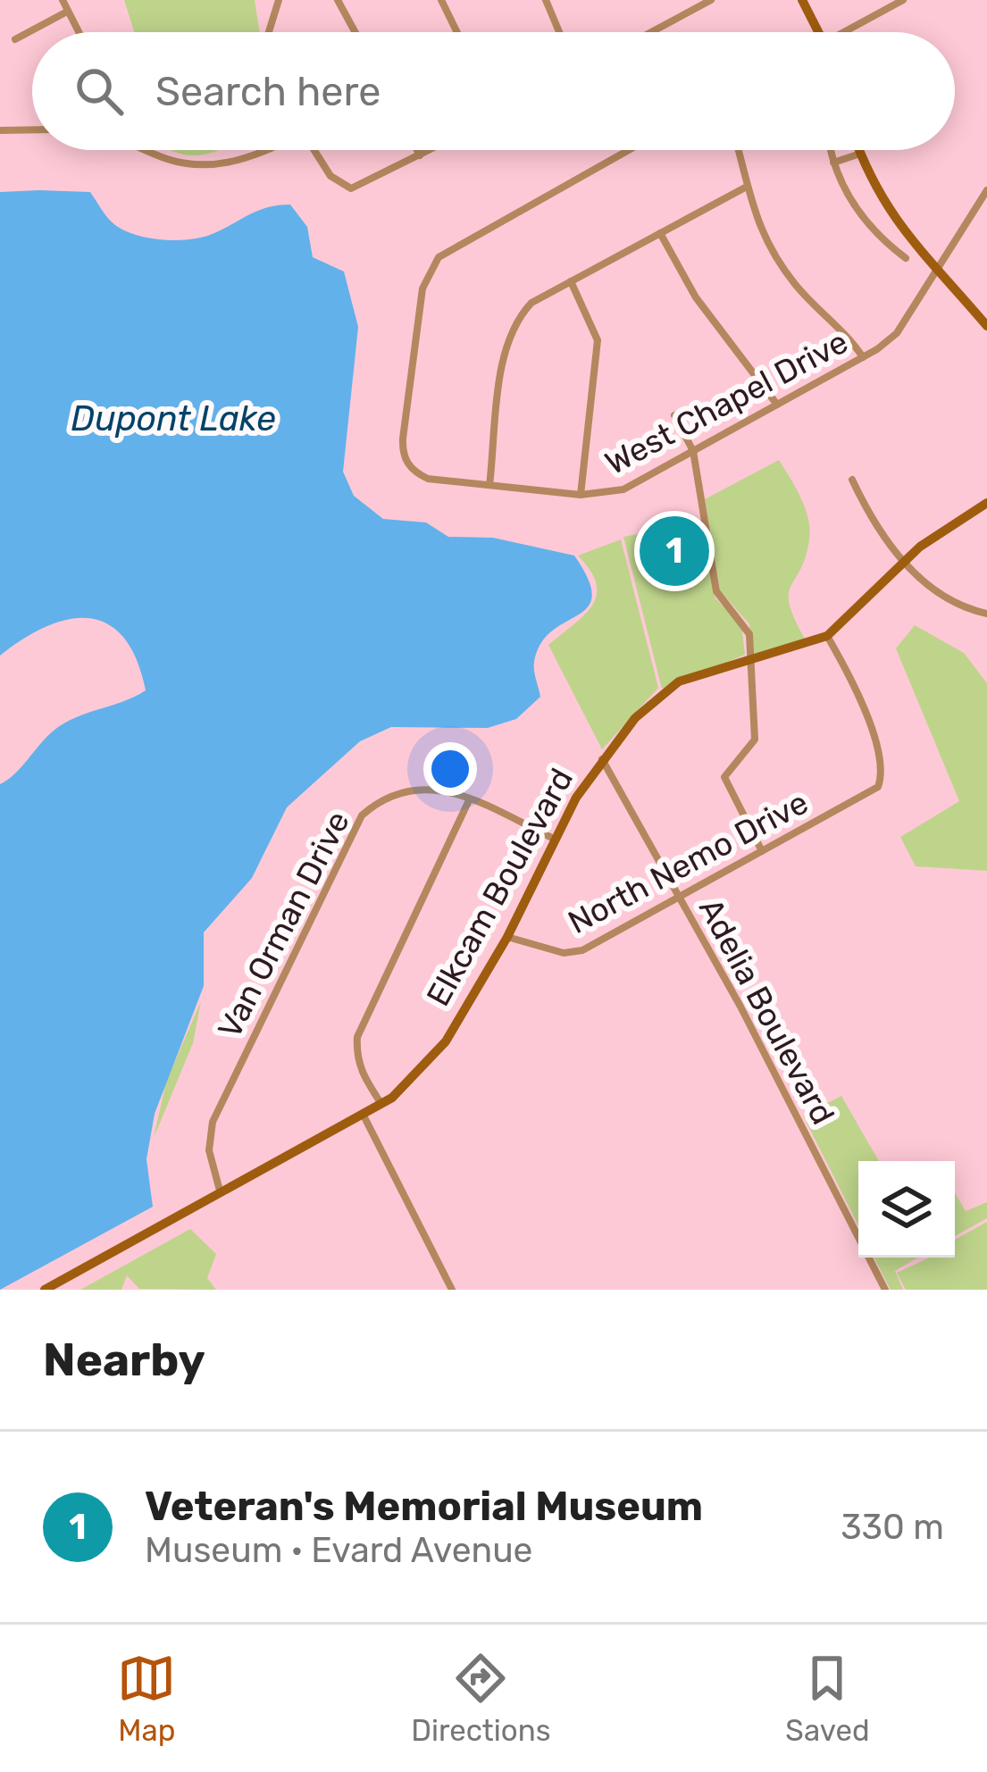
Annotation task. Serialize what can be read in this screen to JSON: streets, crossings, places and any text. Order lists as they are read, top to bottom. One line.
{"streets":{"street":["West Chapel Drive","North Nemo Drive","Elkcam Boulevard","Van Orman Drive","Adelia Boulevard"]},"crossings":[["North Nemo Drive","Elkcam Boulevard"],["North Nemo Drive","Adelia Boulevard"],["Elkcam Boulevard","Van Orman Drive"],["Elkcam Boulevard","Adelia Boulevard"]],"water":["Dupont Lake"],"page":{"search":"Search here","pins":"1","heading":"Nearby","list":[{"mark":"1","name":"Veteran's Memorial Museum","note":"Museum · Evard Avenue","value":"330 m"}],"nav":["Map","Directions","Saved"]}}
